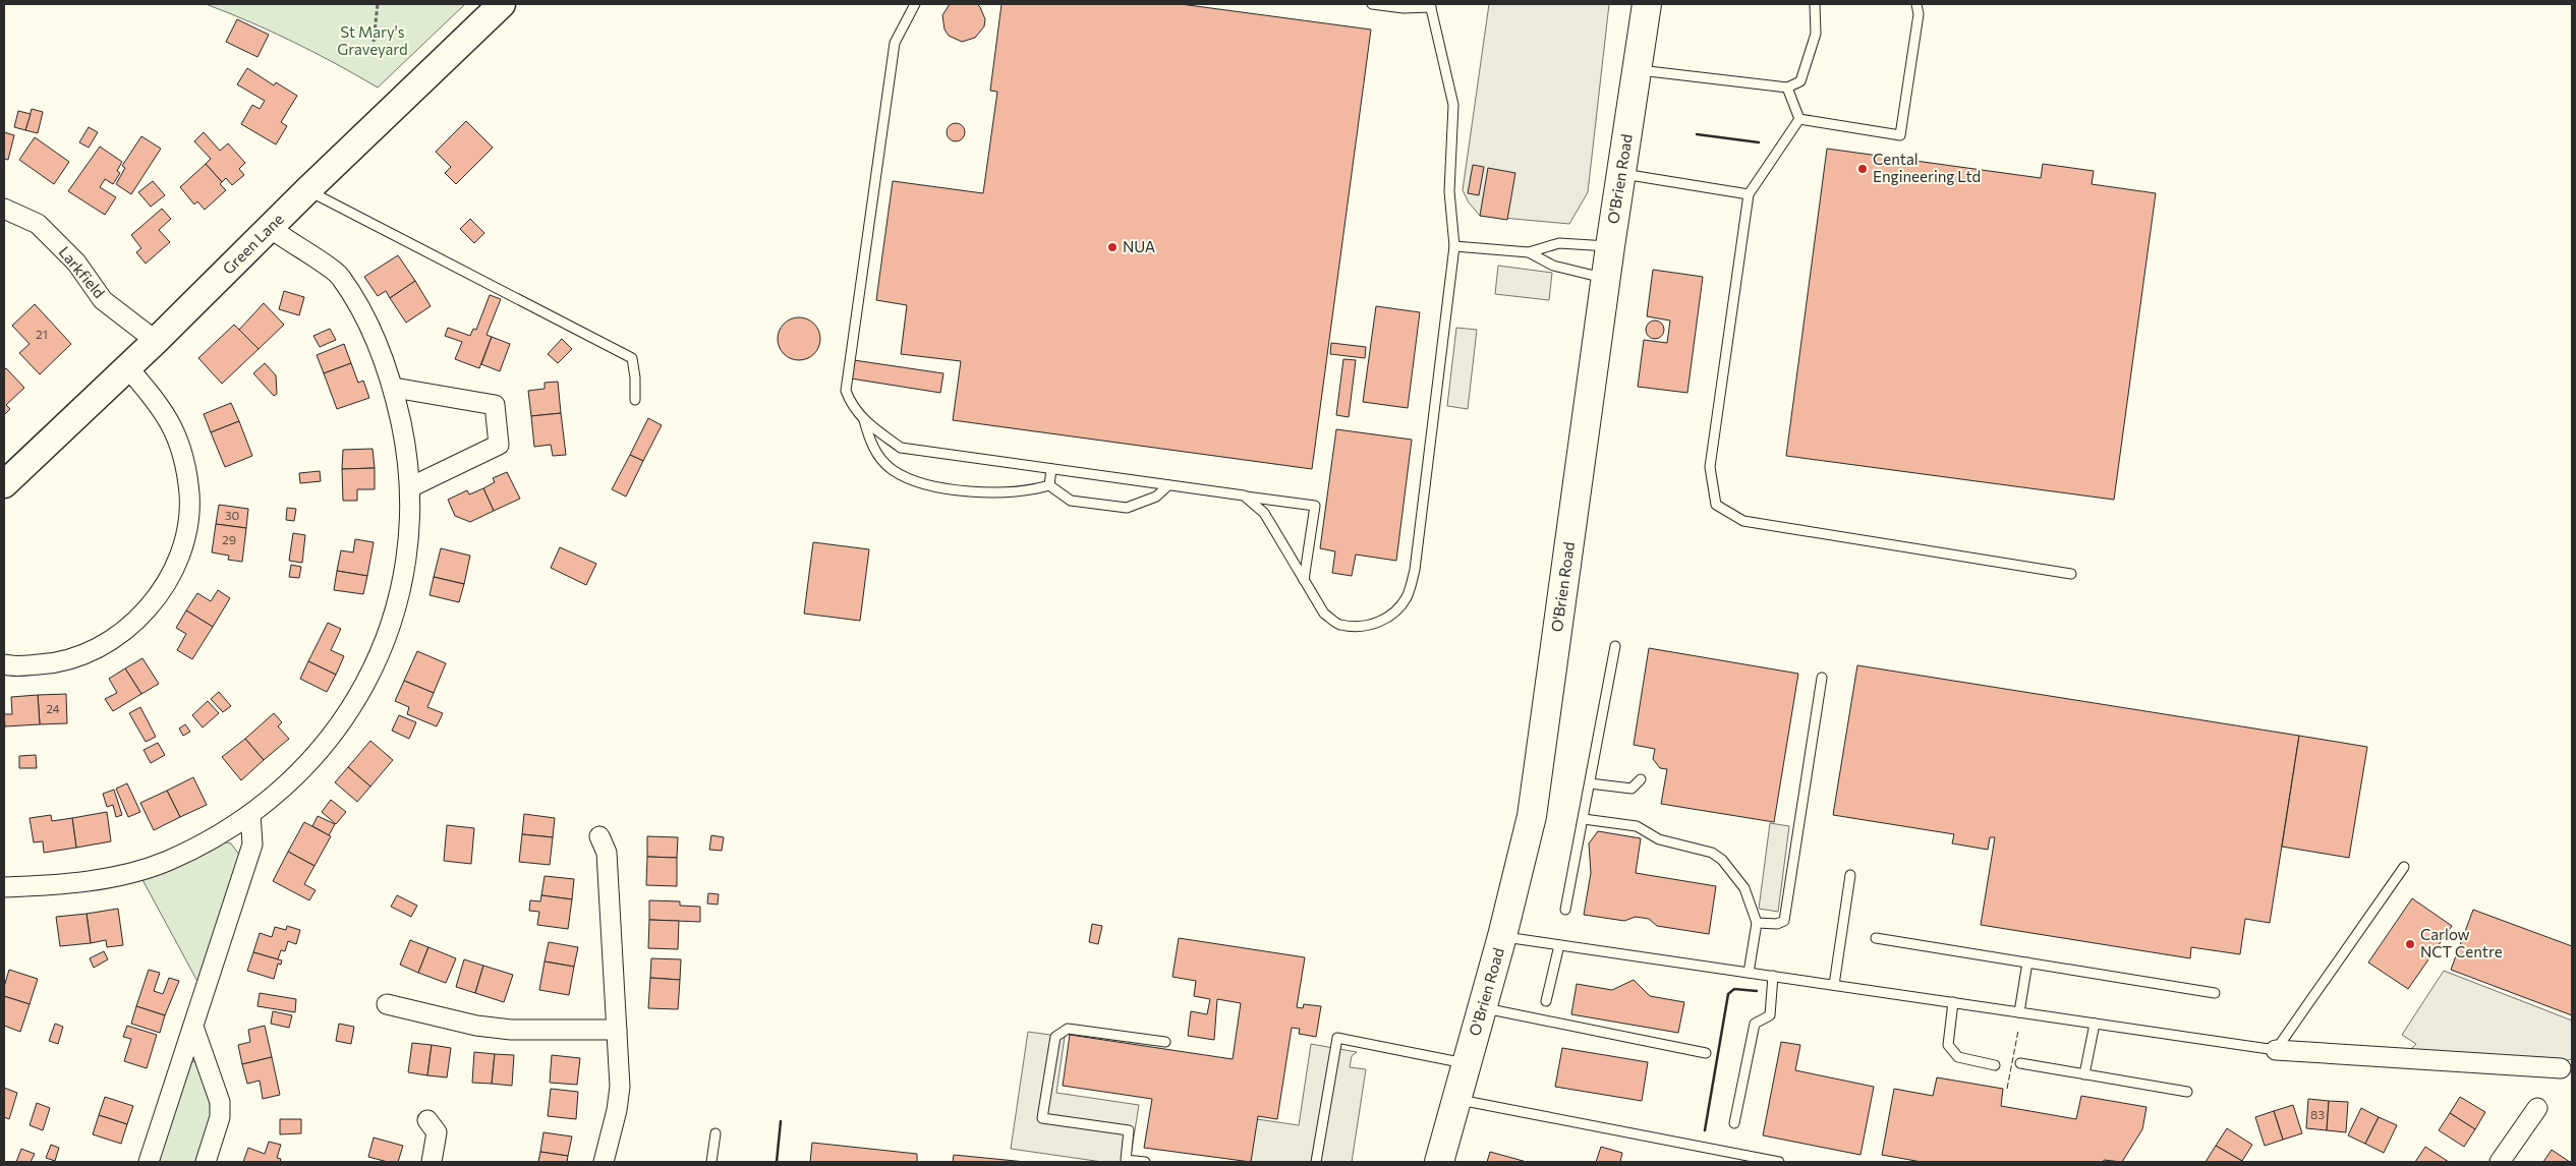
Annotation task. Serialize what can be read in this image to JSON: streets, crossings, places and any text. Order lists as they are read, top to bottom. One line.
{"streets":{"main road":["O'Brien Road","Green Lane"],"street":["Larkfield"]},"crossings":[["Green Lane","Larkfield"]],"parks":["St Mary's Graveyard"],"places":["Cental Engineering Ltd","NUA","Carlow NCT Centre"],"house_numbers":["21","30","29","24","83"]}
